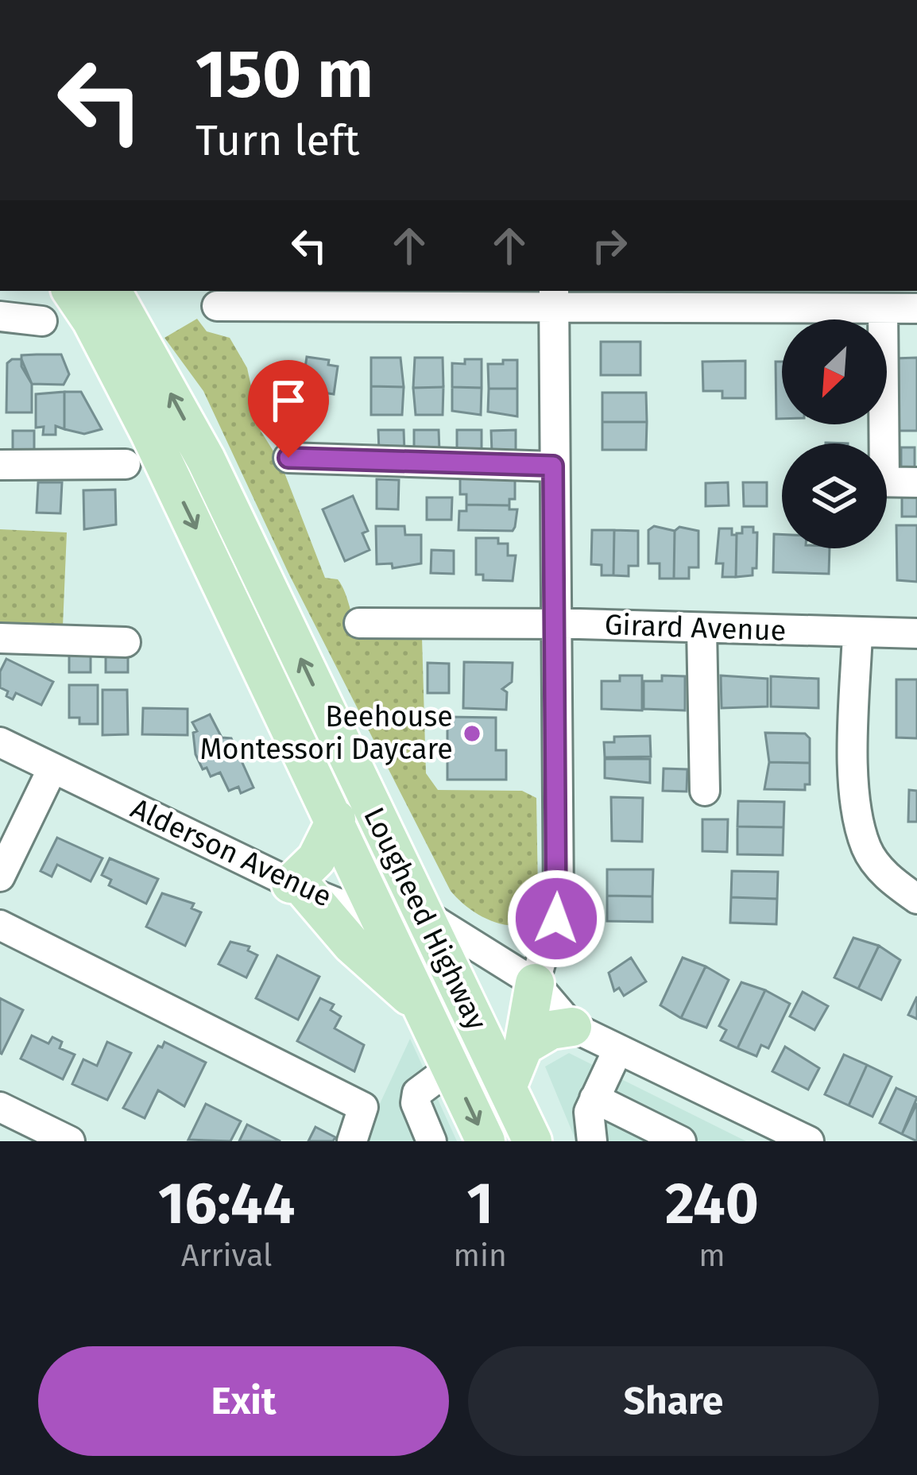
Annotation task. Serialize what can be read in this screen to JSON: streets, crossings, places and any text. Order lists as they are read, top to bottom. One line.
{"streets":{"main road":["Lougheed Highway"],"street":["Girard Avenue","Alderson Avenue"]},"crossings":[["Alderson Avenue","Lougheed Highway"]],"places":["Beehouse Montessori Daycare"],"north":"bottom left","page":{"turn":["150 m","Turn left"],"eta":["16:44","Arrival","1","min","240","m"],"buttons":["Exit","Share"]}}
